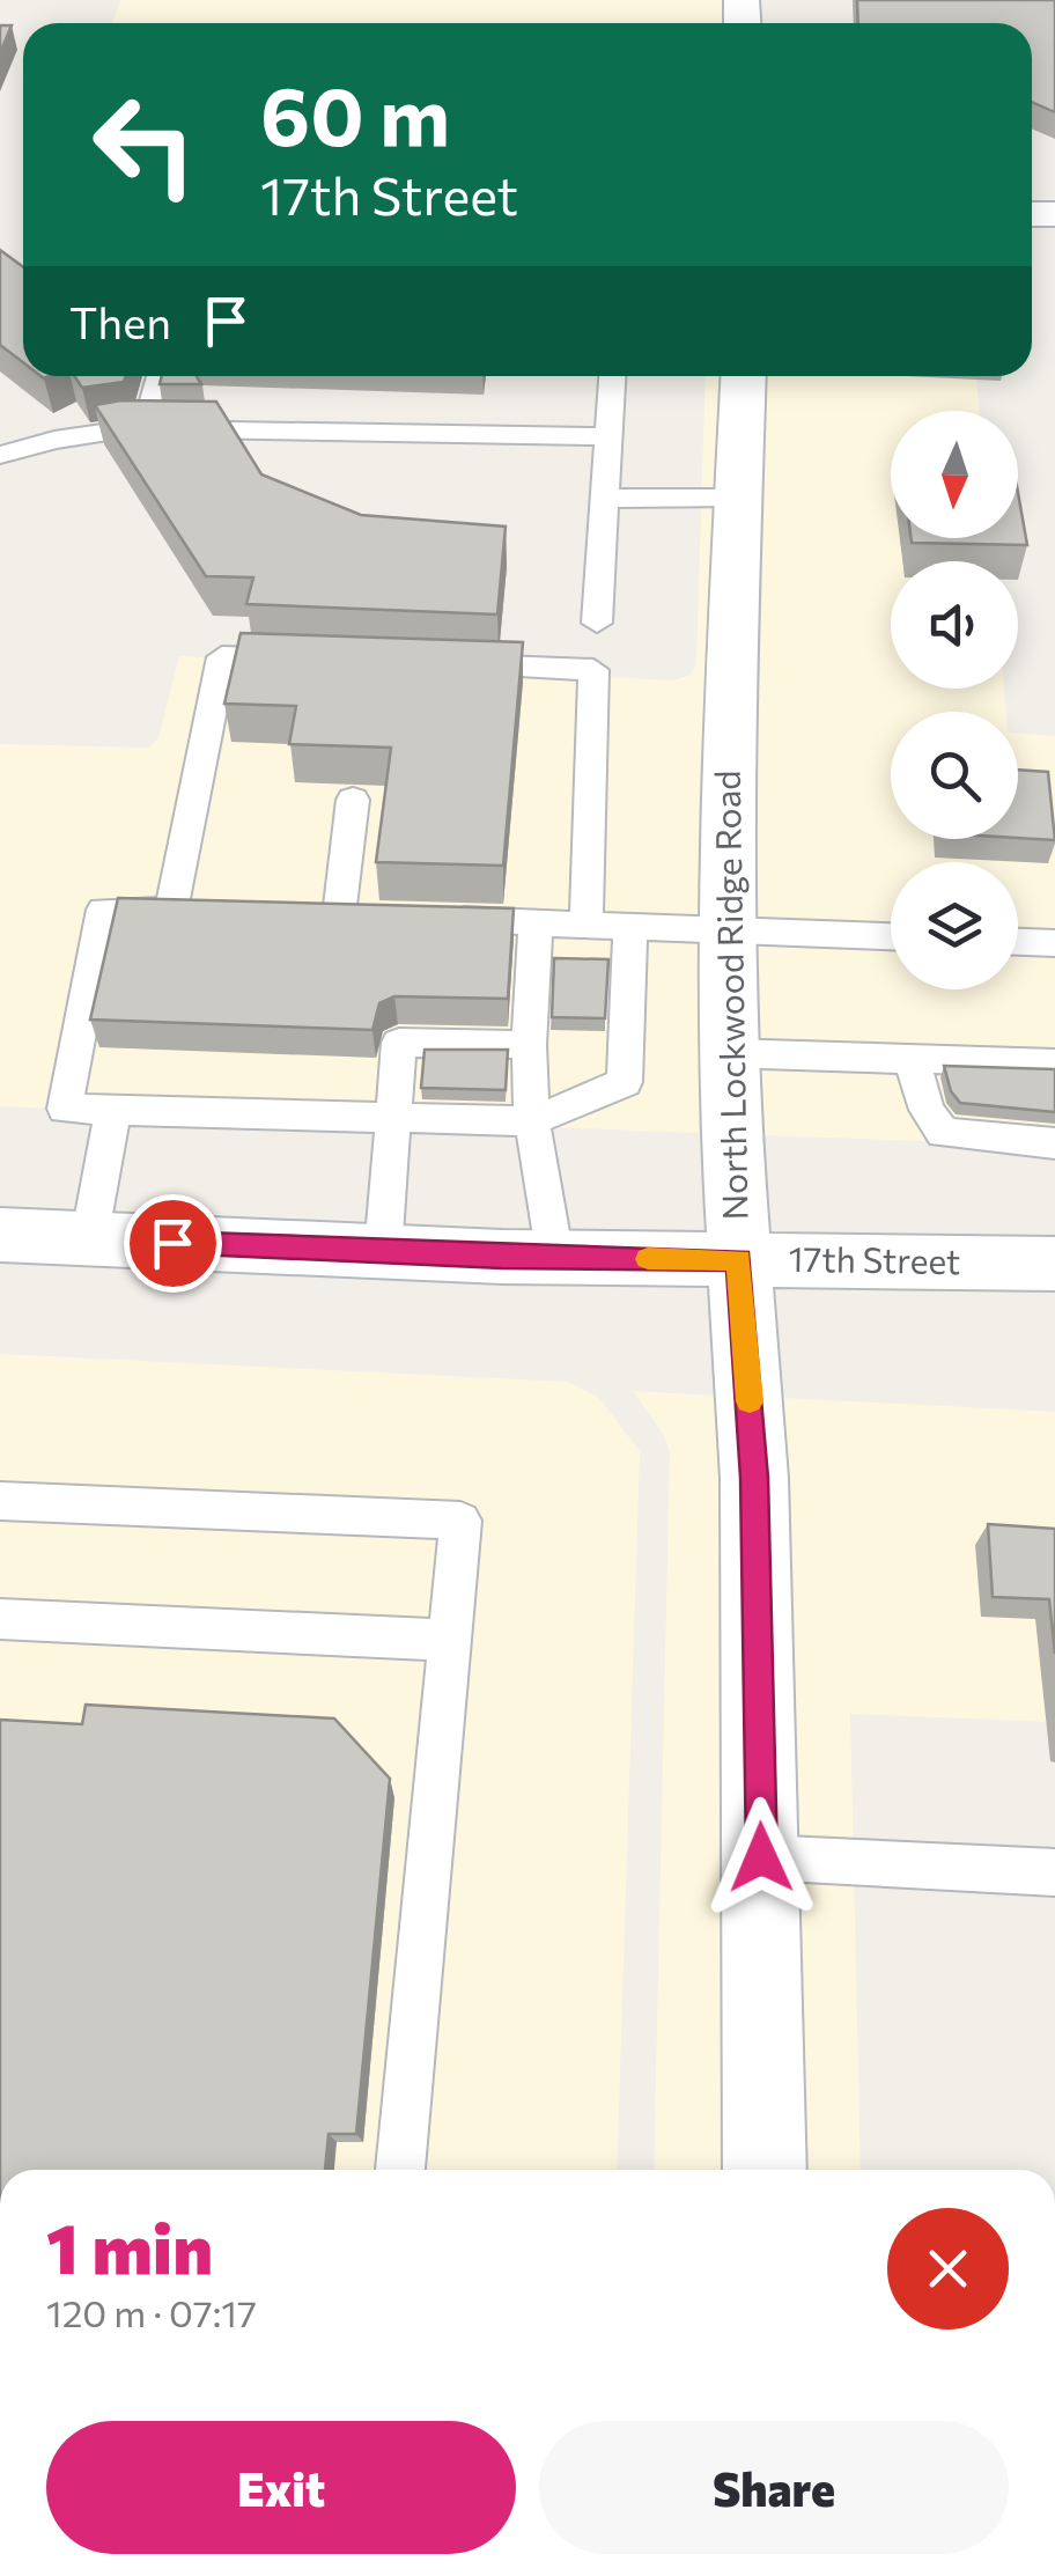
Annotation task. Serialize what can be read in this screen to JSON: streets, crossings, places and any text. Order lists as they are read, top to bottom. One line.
{"streets":{"main road":["North Lockwood Ridge Road","17th Street"]},"crossings":[["North Lockwood Ridge Road","17th Street"]],"north":"bottom","page":{"turn":["60 m","17th Street"],"then":"Then","heading":["1 min","120 m · 07:17"],"buttons":["Exit","Share"]}}
